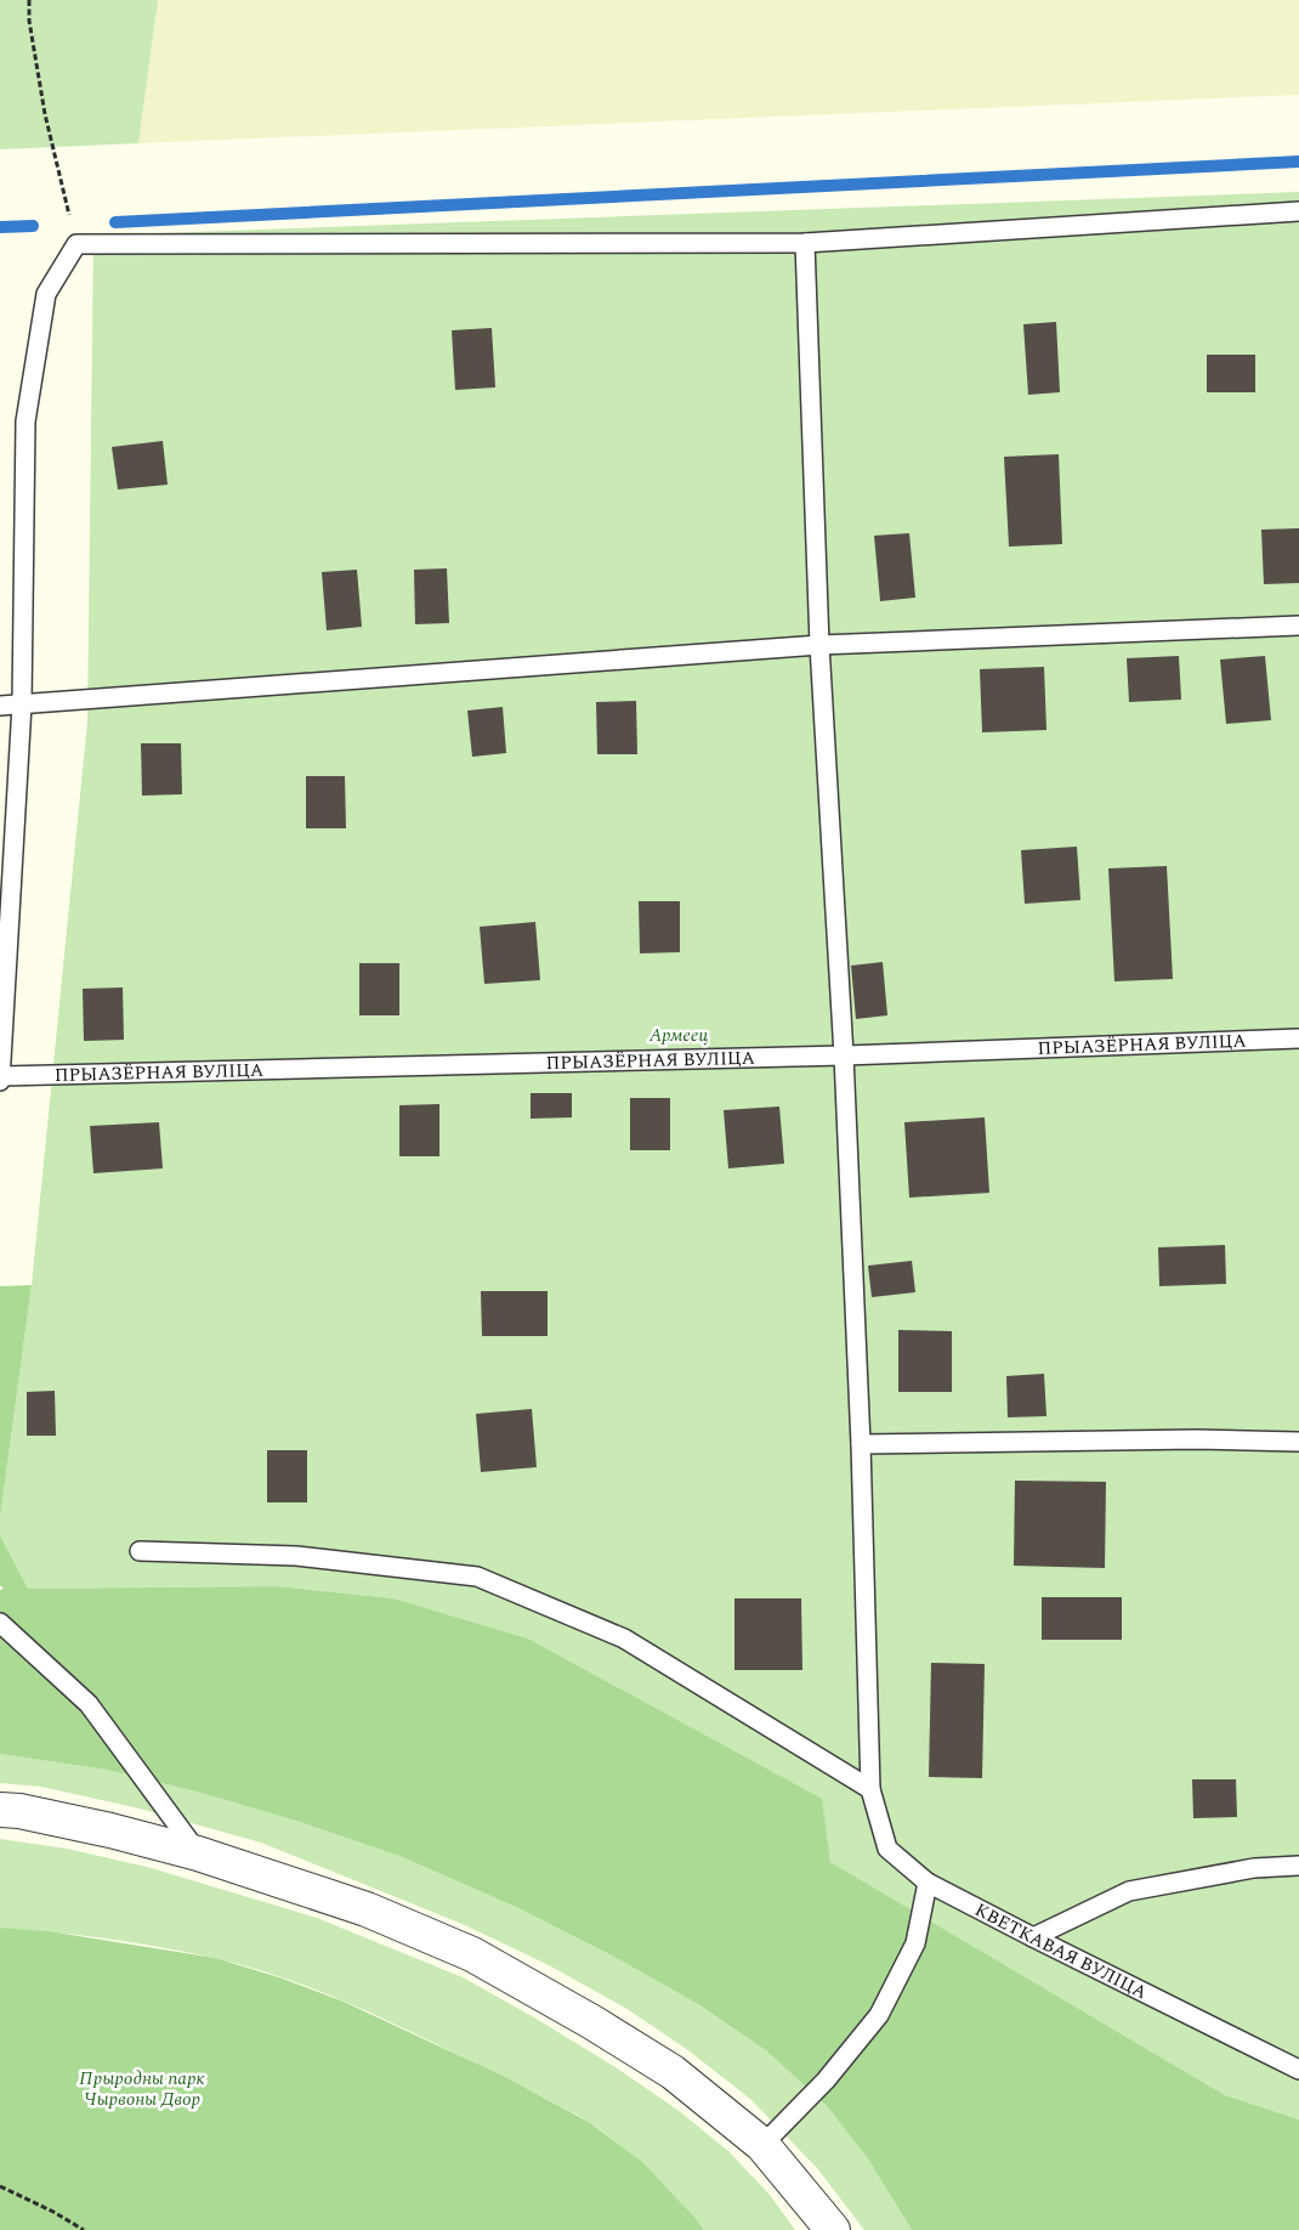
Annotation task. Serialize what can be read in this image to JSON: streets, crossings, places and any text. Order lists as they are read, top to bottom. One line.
{"streets":{"lane":["ПРЫАЗЁРНАЯ ВУЛІЦА","КВЕТКАВАЯ ВУЛІЦА"]},"crossings":[["ПРЫАЗЁРНАЯ ВУЛІЦА","КВЕТКАВАЯ ВУЛІЦА"]],"parks":["Армеец","Прыродны парк Чырвоны Двор"]}
